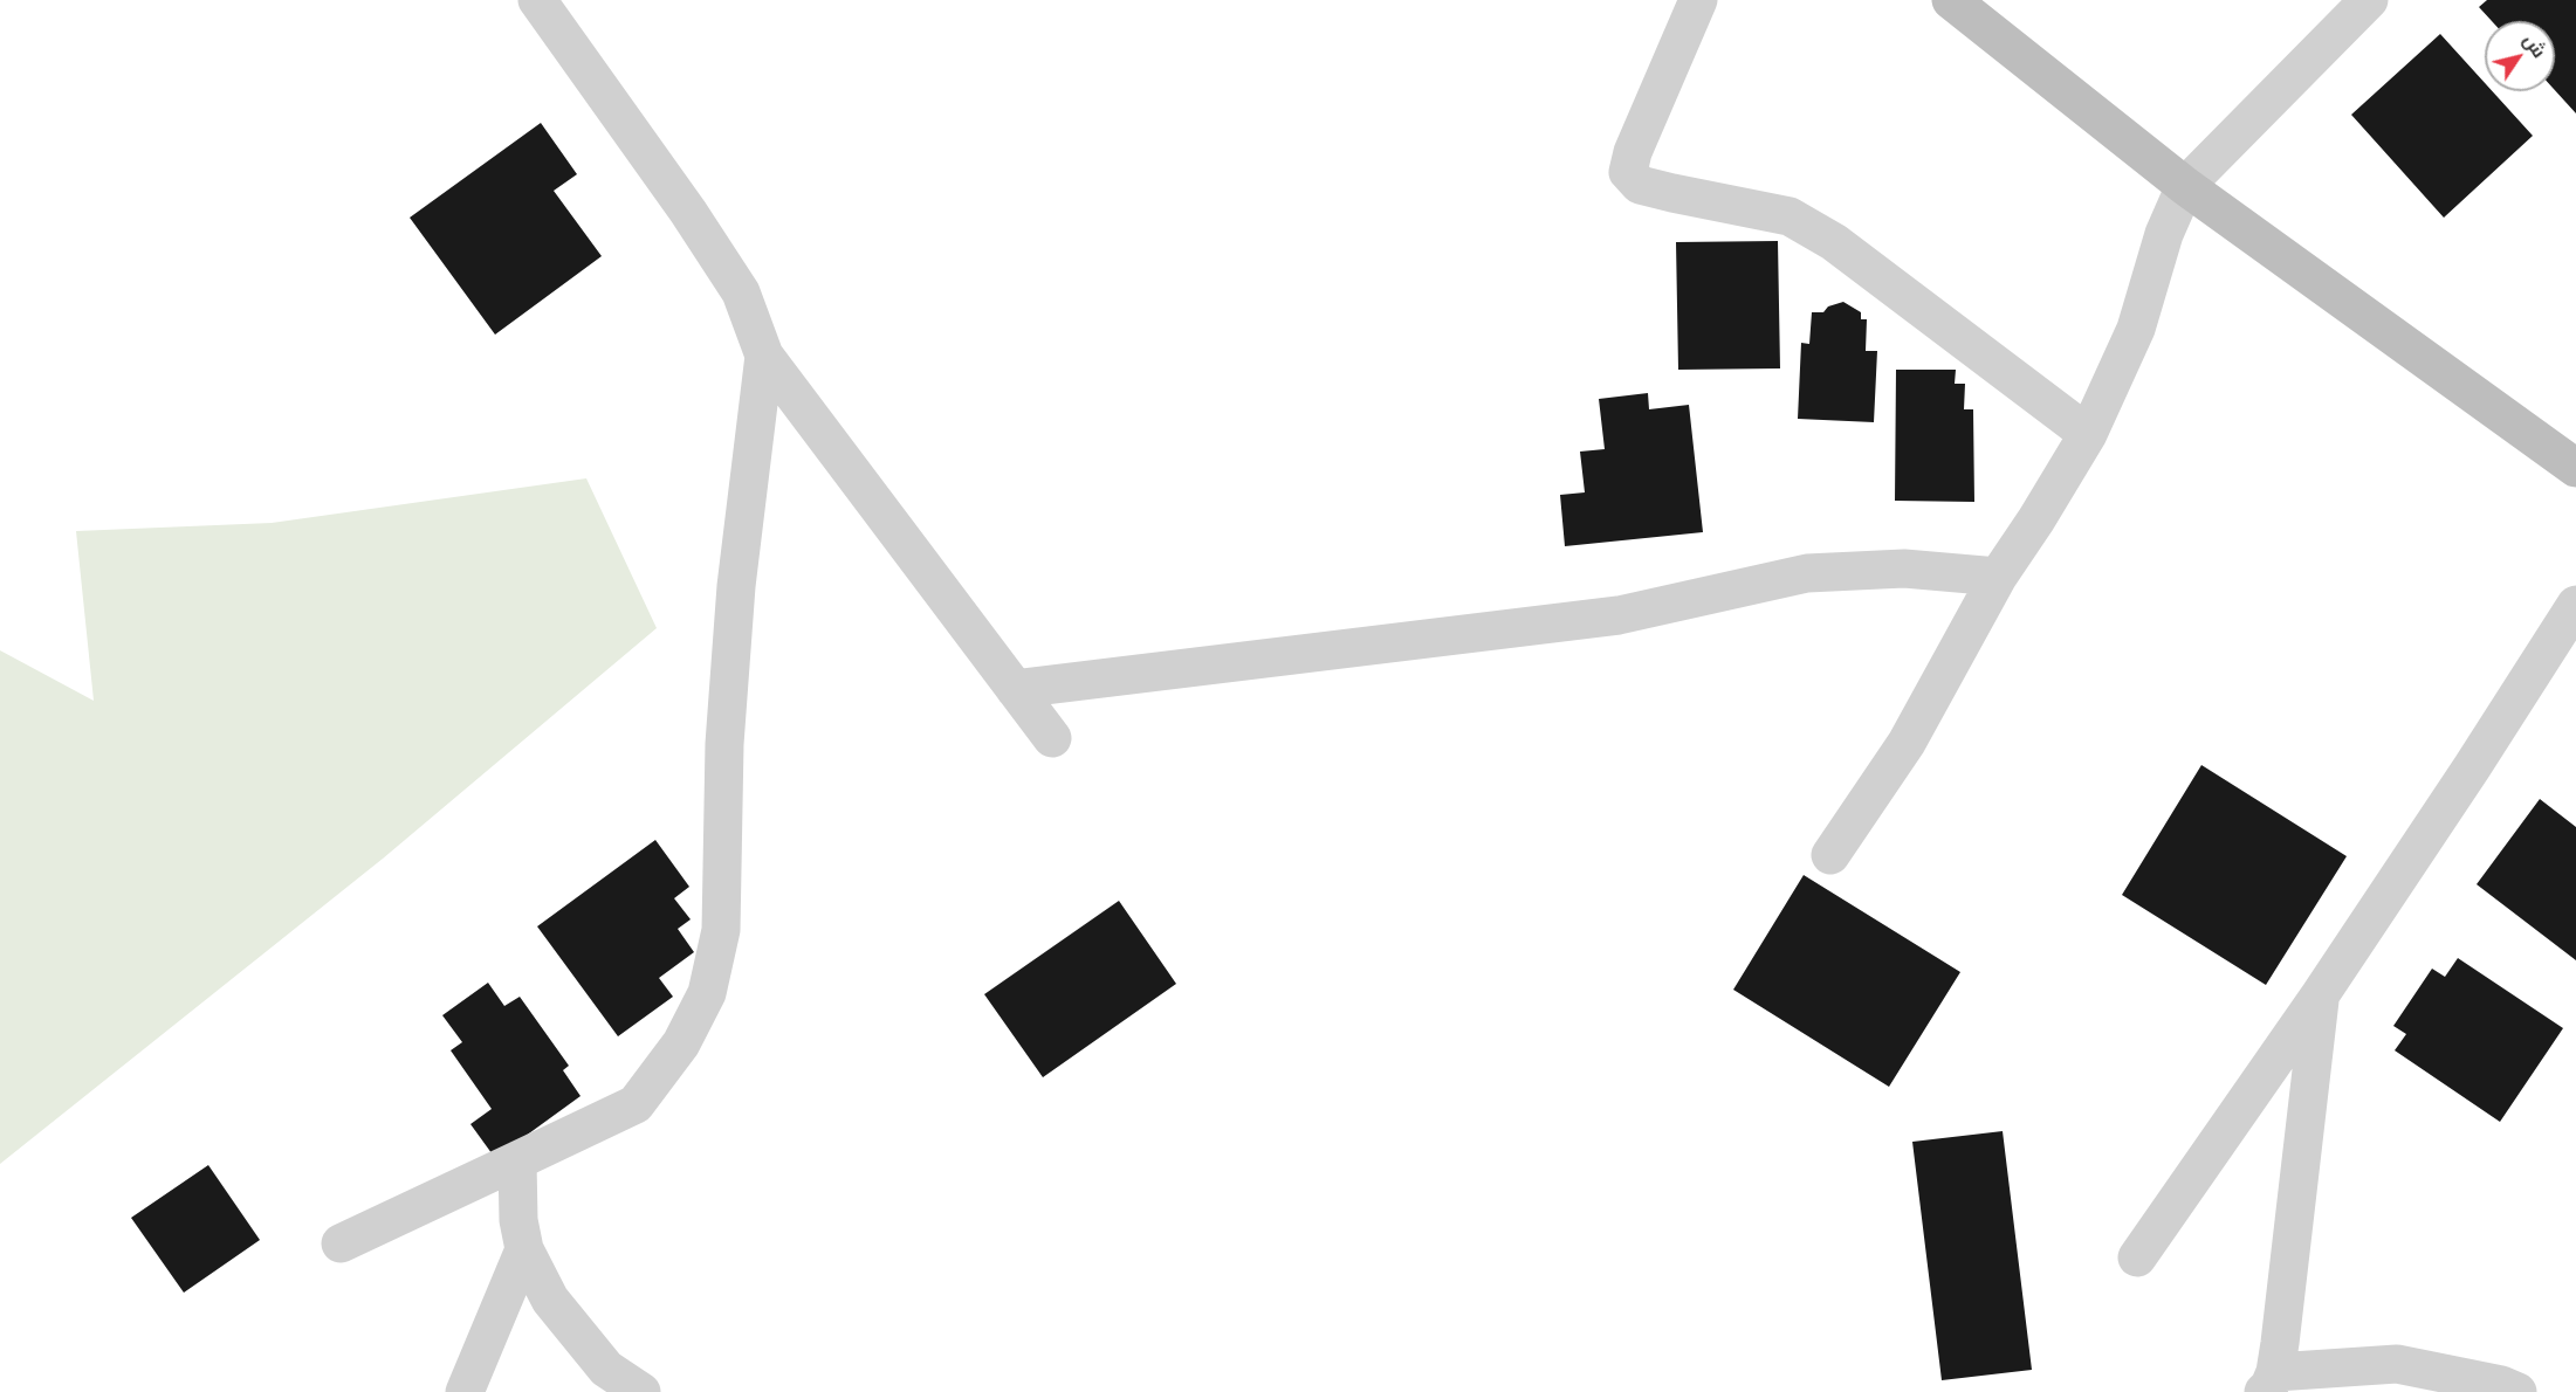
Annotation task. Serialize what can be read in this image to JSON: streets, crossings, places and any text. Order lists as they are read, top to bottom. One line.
{"north":"top right"}
